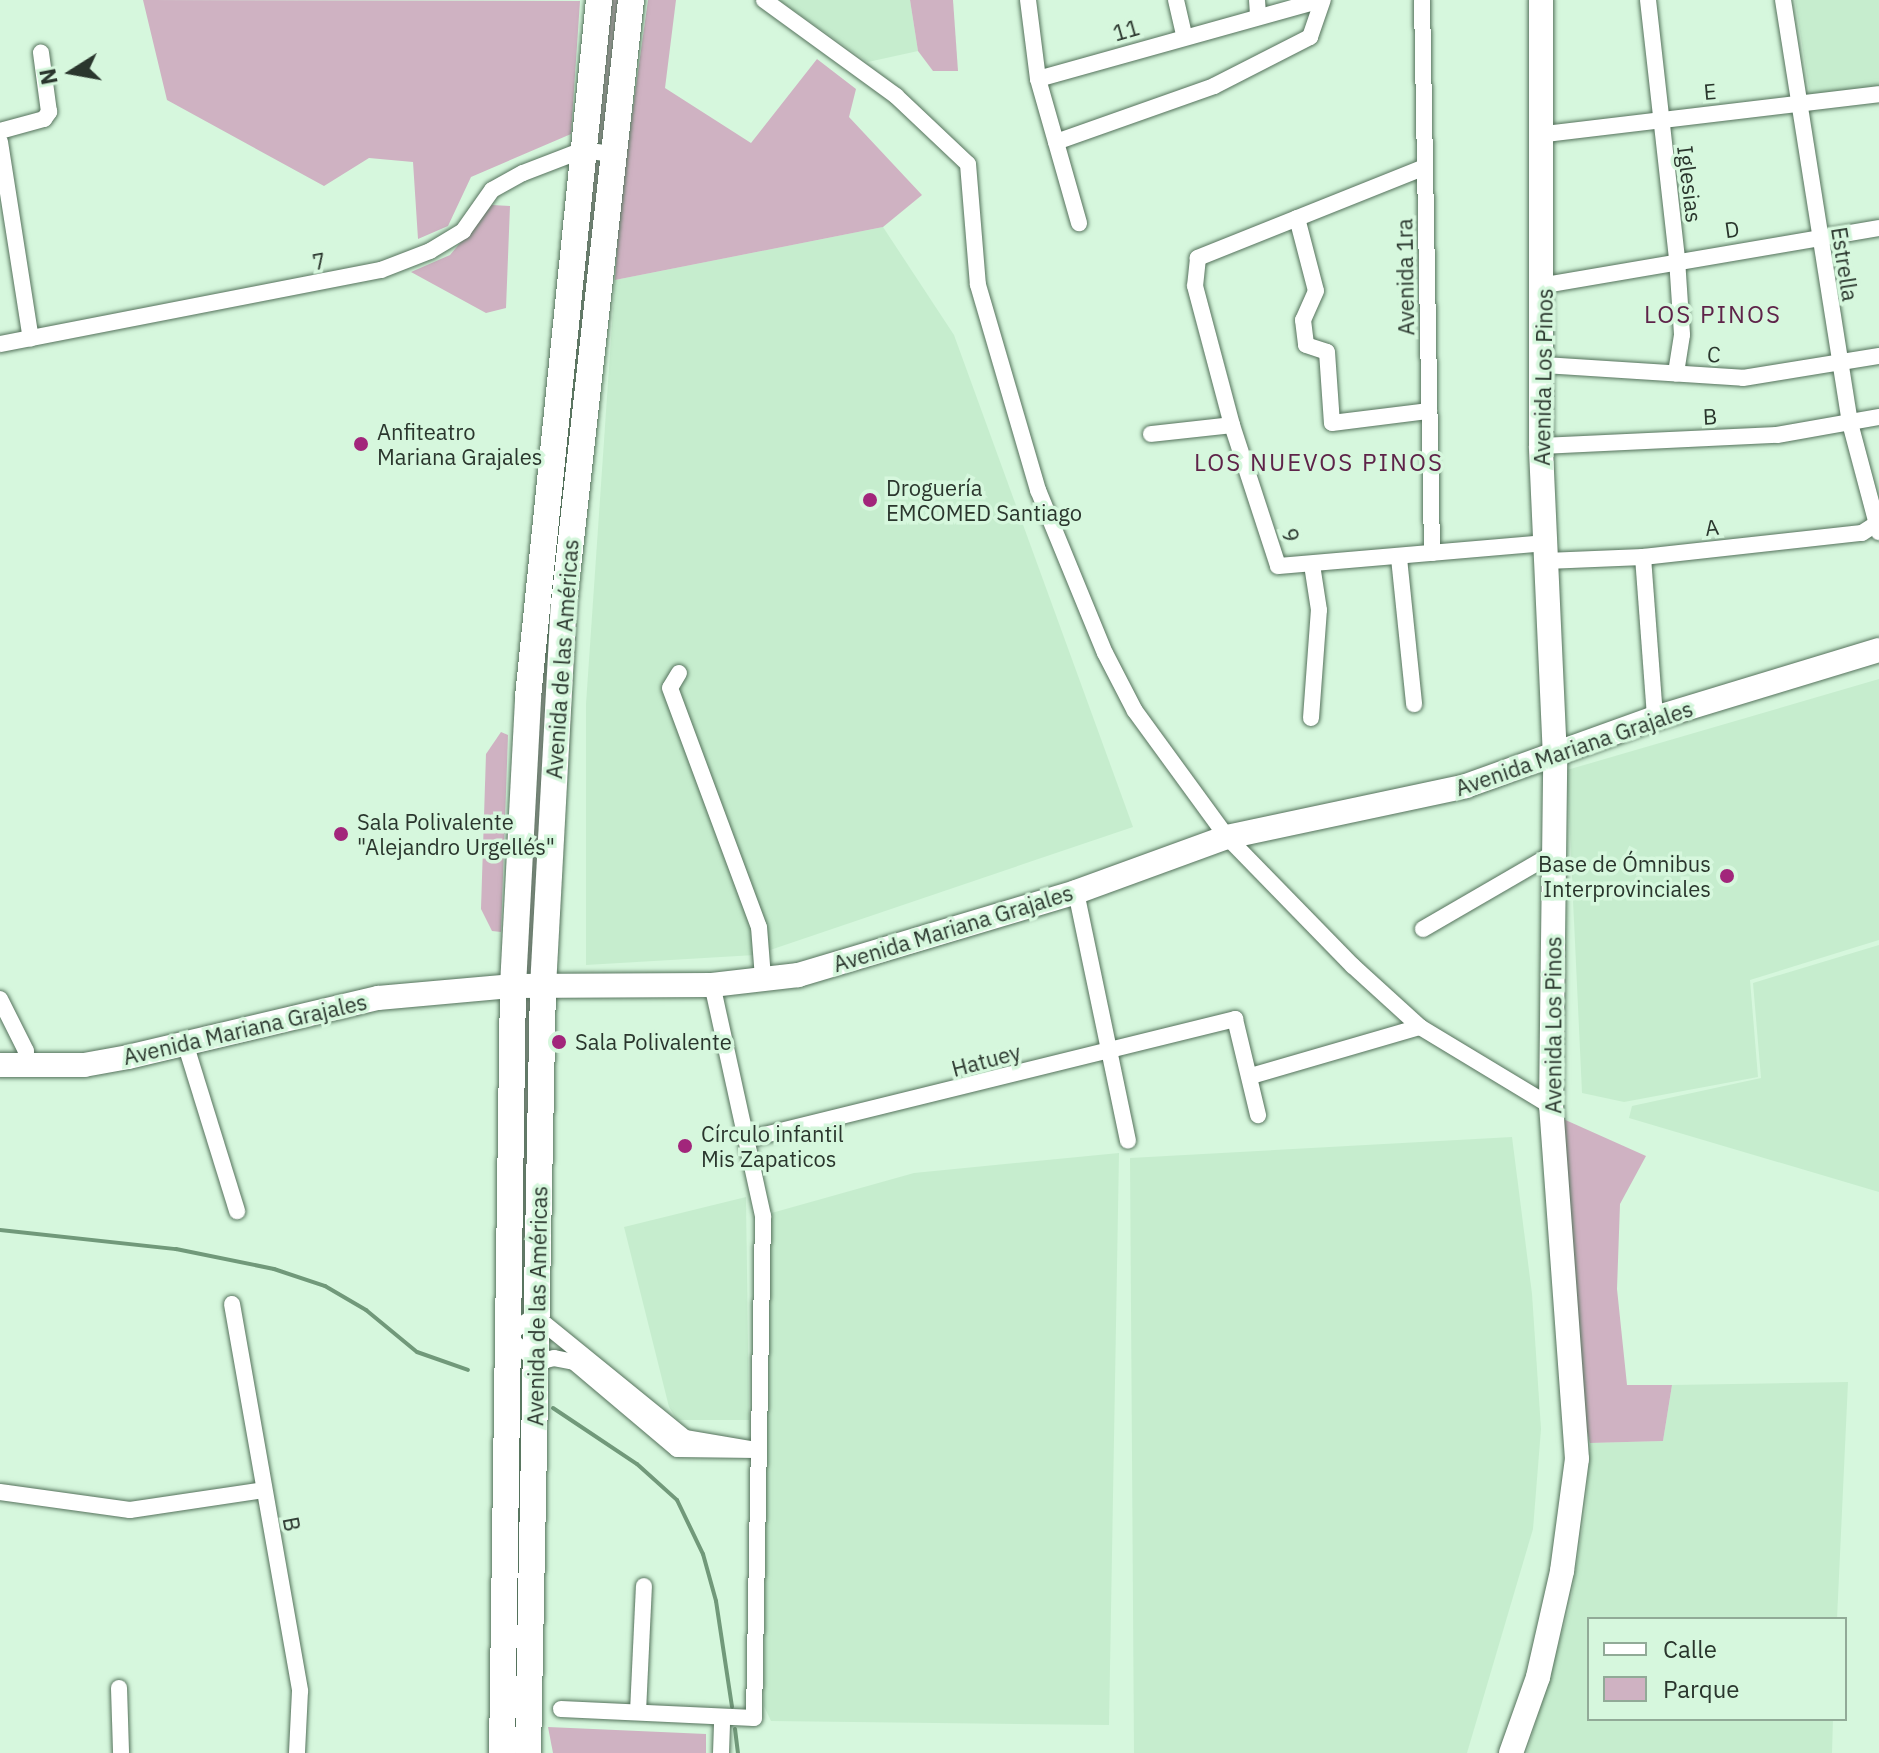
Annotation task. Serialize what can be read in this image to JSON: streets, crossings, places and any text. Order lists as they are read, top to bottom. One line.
{"streets":{"main road":["Avenida de las Américas"],"street":["11","E","Iglesias","D","7","Estrella","Avenida 1ra","C","Avenida Los Pinos","B","A","9","Avenida Mariana Grajales","Hatuey"]},"crossings":[["E","Iglesias"],["E","Estrella"],["E","Avenida Los Pinos"],["Iglesias","D"],["Iglesias","C"],["D","Estrella"],["D","Avenida Los Pinos"],["7","Avenida de las Américas"],["Estrella","C"],["Estrella","B"],["Estrella","A"],["Avenida 1ra","9"],["C","Avenida Los Pinos"],["Avenida Los Pinos","B"],["Avenida Los Pinos","A"],["Avenida Los Pinos","9"],["Avenida Los Pinos","Avenida Mariana Grajales"],["A","9"],["Avenida de las Américas","Avenida Mariana Grajales"]],"districts":["LOS PINOS","LOS NUEVOS PINOS"],"places":["Anfiteatro Mariana Grajales","Droguería EMCOMED Santiago","Sala Polivalente \"Alejandro Urgellés\"","Base de Ómnibus Interprovinciales","Sala Polivalente","Círculo infantil Mis Zapaticos"],"legend":["Calle","Parque"],"north":"left"}
